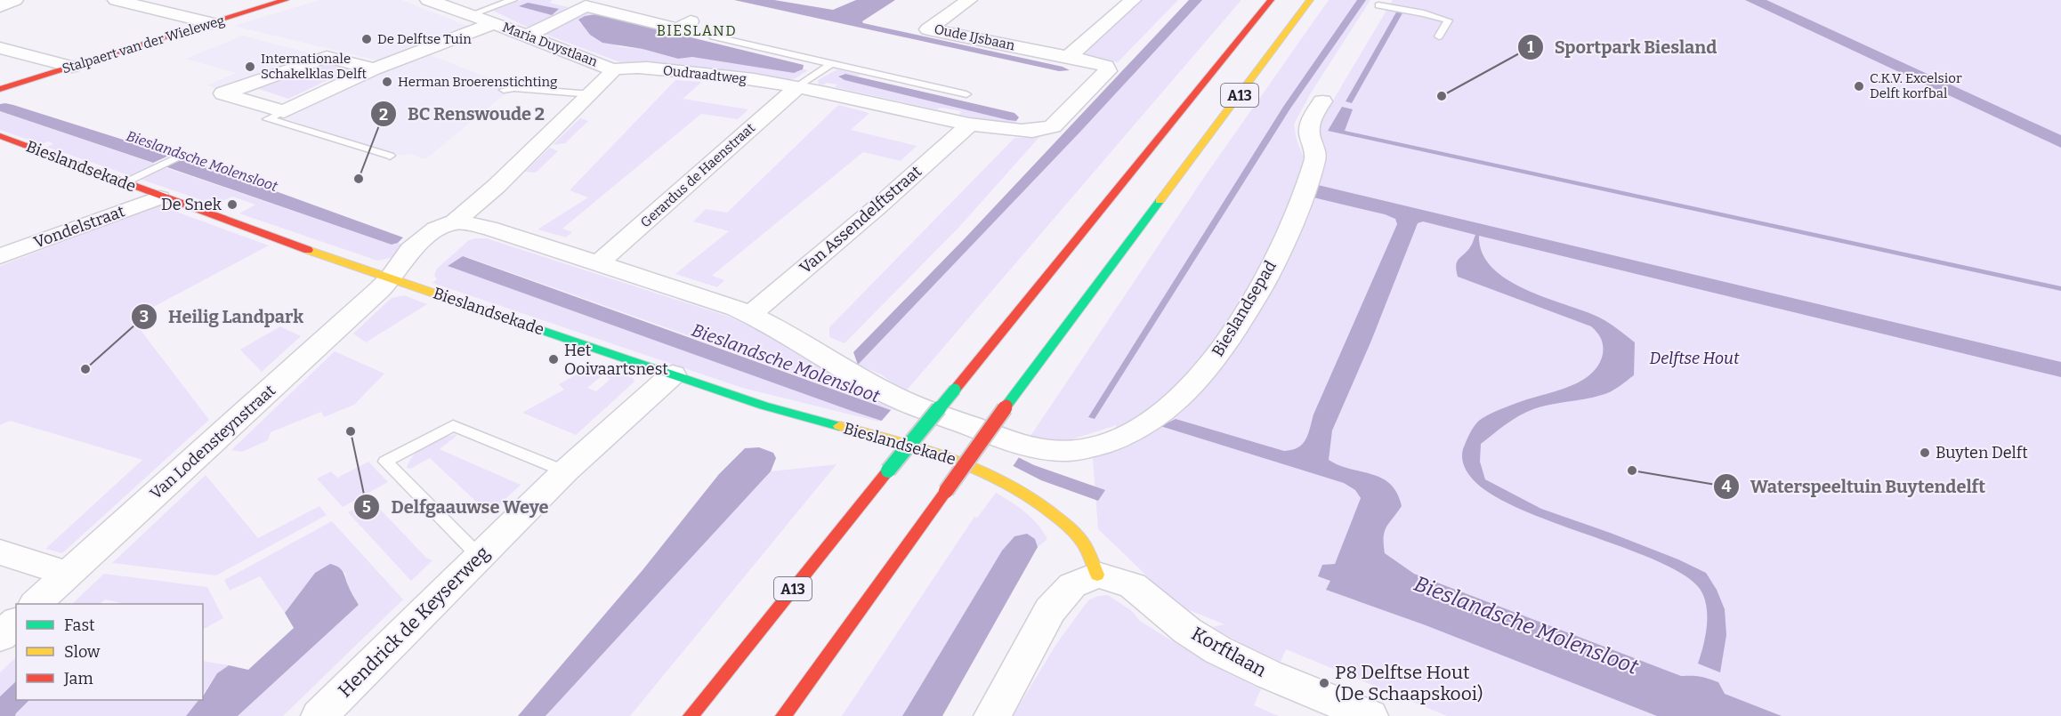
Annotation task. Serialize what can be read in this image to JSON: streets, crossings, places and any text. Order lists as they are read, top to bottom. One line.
{"streets":{"main road":["Stalpaert van der Wieleweg","A13","Bieslandsekade"],"street":["Oude IJsbaan","Maria Duystlaan","Oudraadtweg","Gerardus de Haenstraat","Van Assendelftstraat","Vondelstraat","Bieslandsepad","Van Lodensteynstraat","Hendrick de Keyserweg","Korftlaan"]},"crossings":[["Oude IJsbaan","Oudraadtweg"],["Oude IJsbaan","Van Assendelftstraat"],["Maria Duystlaan","Oudraadtweg"],["Maria Duystlaan","Van Lodensteynstraat"],["Oudraadtweg","Gerardus de Haenstraat"],["Oudraadtweg","Van Assendelftstraat"],["Oudraadtweg","Van Lodensteynstraat"],["Bieslandsekade","Vondelstraat"],["Bieslandsekade","Van Lodensteynstraat"],["Bieslandsekade","Hendrick de Keyserweg"],["Bieslandsekade","Korftlaan"],["Van Assendelftstraat","Bieslandsepad"]],"districts":["BIESLAND"],"water":["Bieslandsche Molensloot"],"parks":["Delftse Hout"],"places":["De Delftse Tuin","Internationale Schakelklas Delft","Herman Broerenstichting","C.K.V. Excelsior Delft korfbal","Sportpark Biesland","BC Renswoude 2","De Snek","Het Ooivaartsnest","Heilig Landpark","Delfgaauwse Weye","Buyten Delft","Waterspeeltuin Buytendelft","P8 Delftse Hout (De Schaapskooi)"],"legend":["Fast","Slow","Jam"]}
